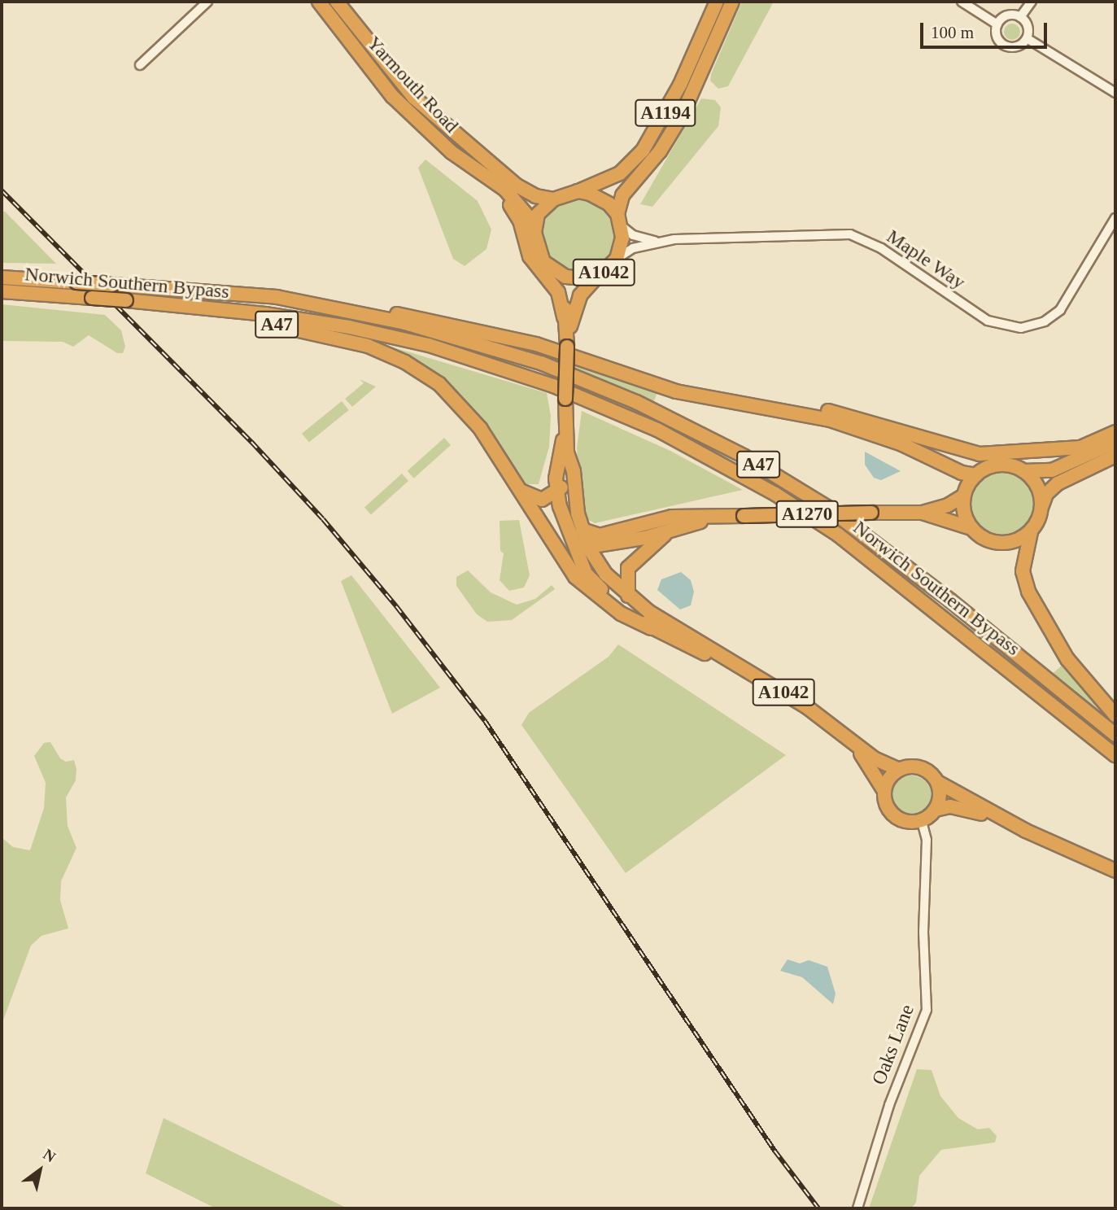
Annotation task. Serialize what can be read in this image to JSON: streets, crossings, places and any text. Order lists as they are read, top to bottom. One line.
{"streets":{"highway":["Yarmouth Road","A1194","A1042","Norwich Southern Bypass","A47","A1270"],"street":["Maple Way","Oaks Lane"]},"crossings":[["Yarmouth Road","A1194"],["Yarmouth Road","Maple Way"],["Yarmouth Road","A1042"],["Yarmouth Road","A1270"],["Yarmouth Road","Oaks Lane"],["A1194","Maple Way"],["A1194","A1042"],["Maple Way","A1042"],["Norwich Southern Bypass","A47"],["A47","A1270"]],"scale_bar":"100 m","north":"top right"}
